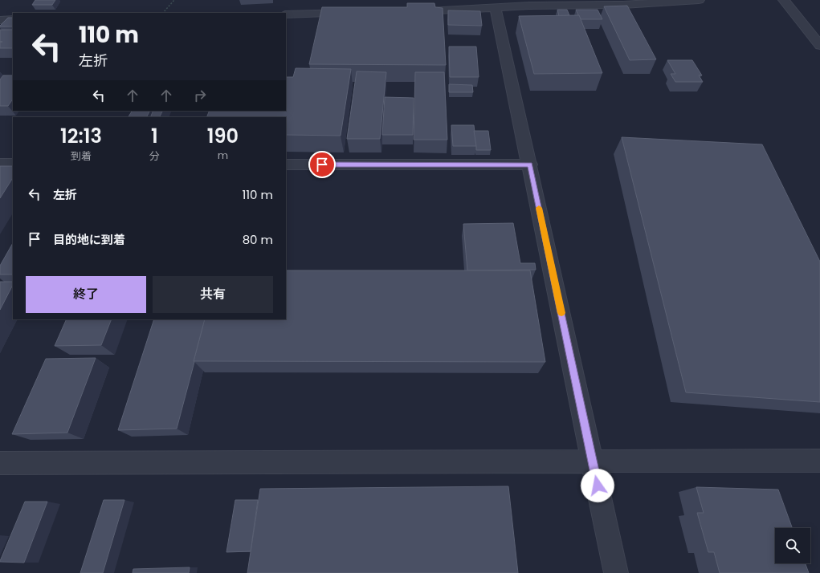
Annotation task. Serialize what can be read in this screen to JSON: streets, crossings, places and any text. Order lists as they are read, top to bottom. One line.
{"page":{"turn":["110 m","左折"],"eta":["12:13","到着","1","分","190","m"],"list":[{"name":"左折","value":"110 m"},{"name":"目的地に到着","value":"80 m"}],"buttons":["終了","共有"]}}
